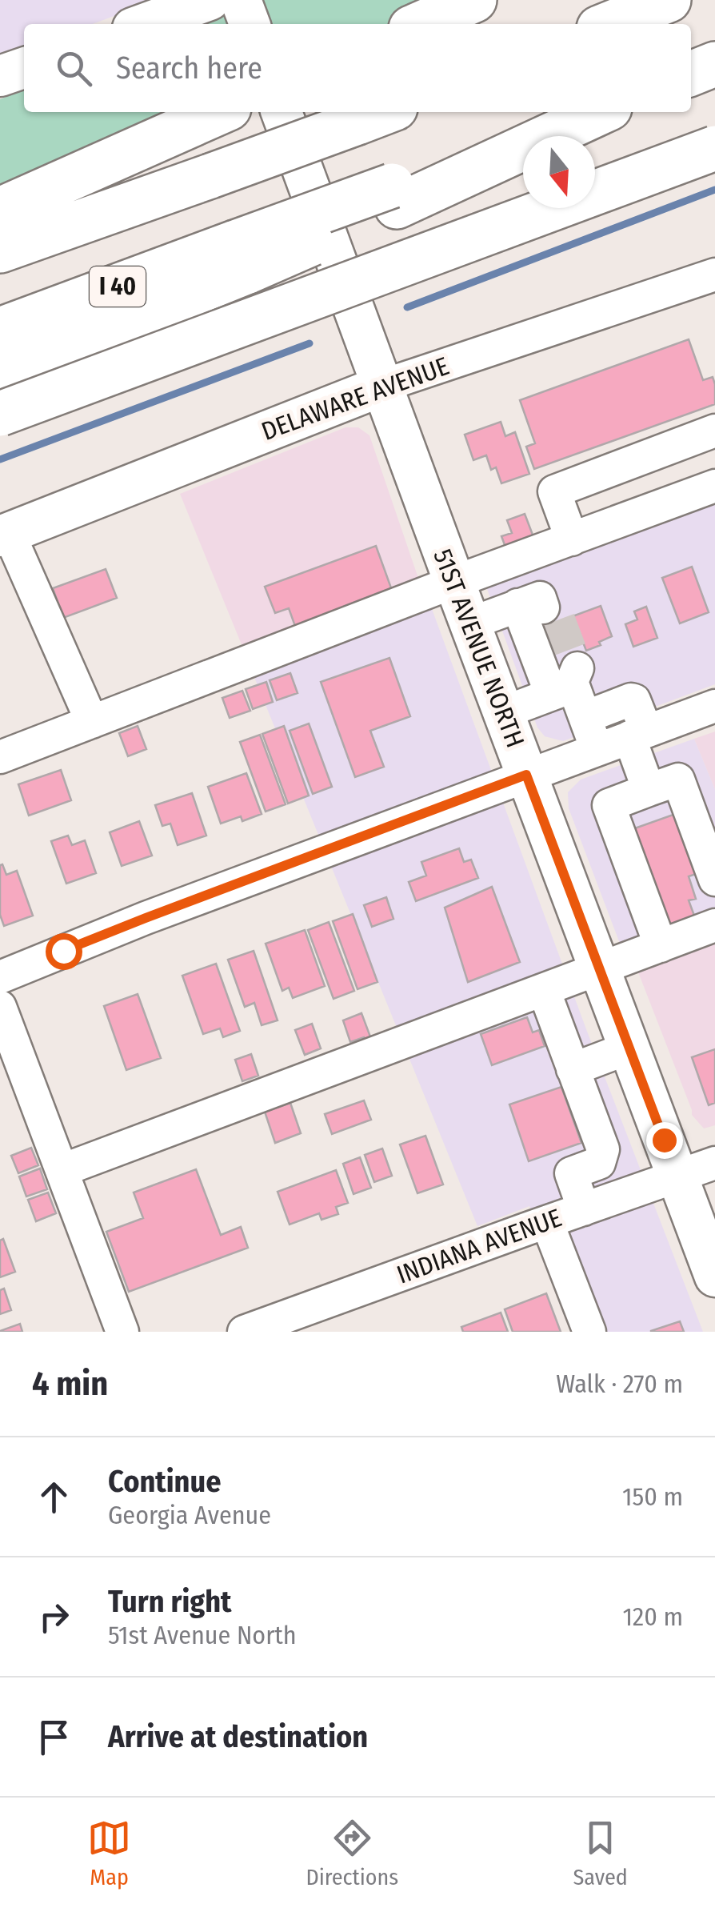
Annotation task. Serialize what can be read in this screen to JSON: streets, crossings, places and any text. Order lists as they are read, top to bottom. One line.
{"streets":{"highway":["I 40"],"main road":["DELAWARE AVENUE","51ST AVENUE NORTH"],"street":["INDIANA AVENUE"]},"crossings":[["DELAWARE AVENUE","51ST AVENUE NORTH"],["51ST AVENUE NORTH","INDIANA AVENUE"]],"north":"bottom","page":{"search":"Search here","heading":["4 min","Walk · 270 m"],"list":[["Continue","Georgia Avenue","150 m"],["Turn right","51st Avenue North","120 m"],"Arrive at destination"],"nav":["Map","Directions","Saved"]}}
